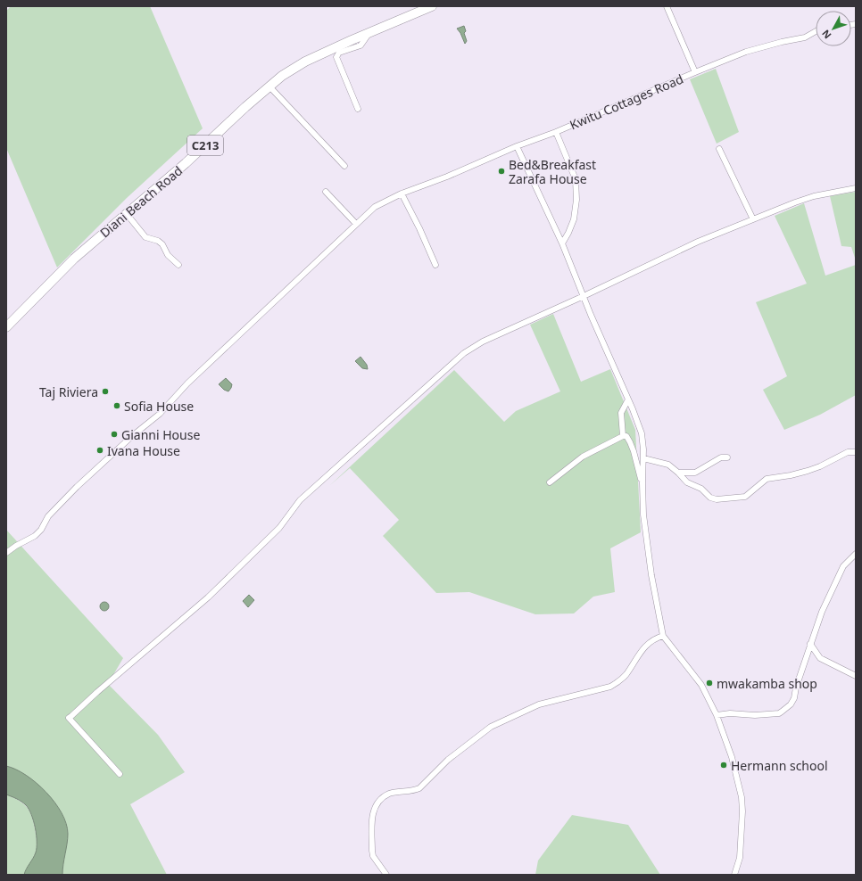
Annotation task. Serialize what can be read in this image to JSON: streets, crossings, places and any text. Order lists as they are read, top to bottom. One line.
{"streets":{"main road":["C213","Diani Beach Road"],"street":["Kwitu Cottages Road"]},"places":["Bed&Breakfast Zarafa House","Taj Riviera","Sofia House","Gianni House","Ivana House","mwakamba shop","Hermann school"],"north":"bottom left"}
